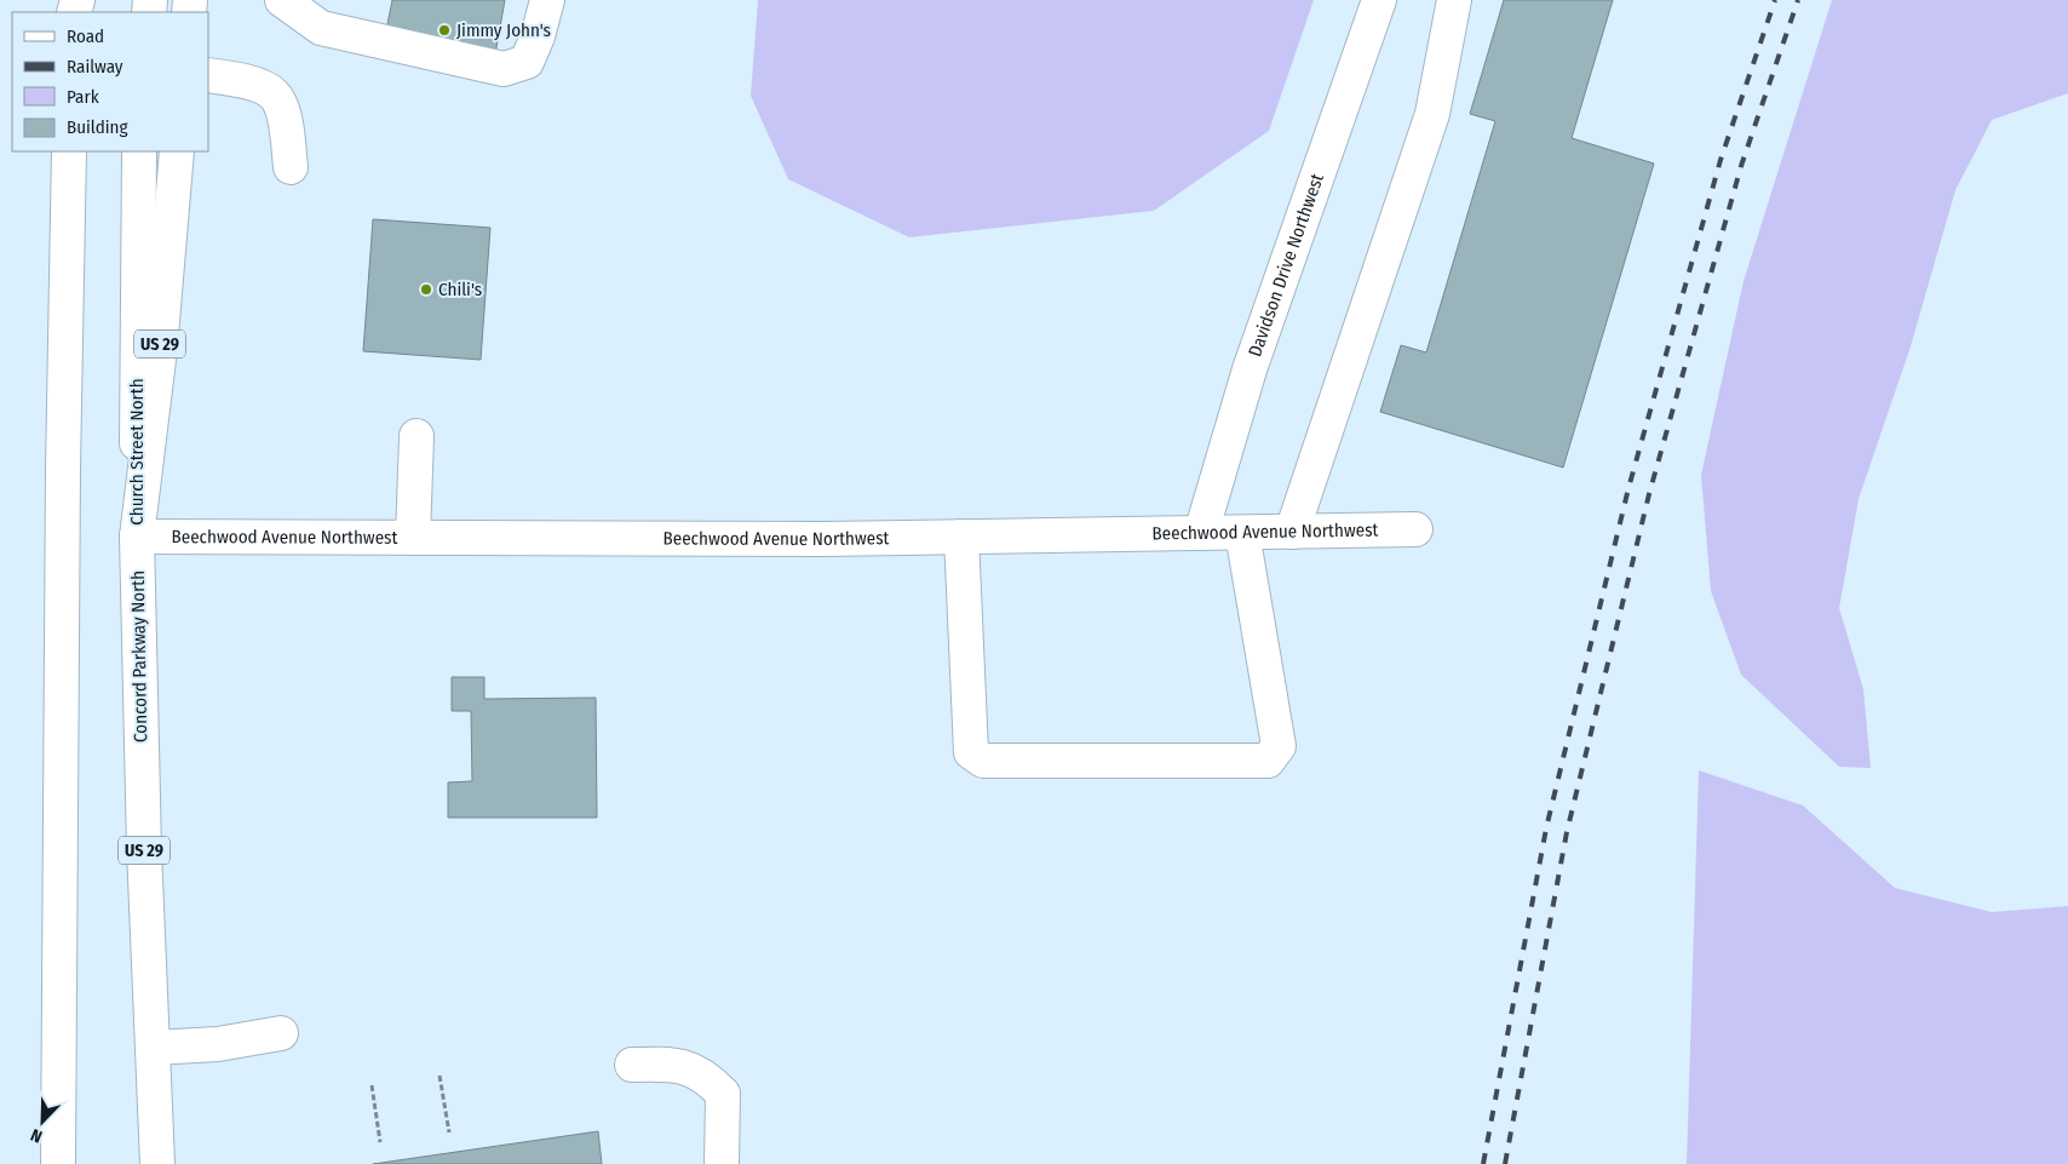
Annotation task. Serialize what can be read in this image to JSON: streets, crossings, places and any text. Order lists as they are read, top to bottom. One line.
{"streets":{"main road":["Davidson Drive Northwest","US 29","Church Street North","Beechwood Avenue Northwest","Concord Parkway North"]},"crossings":[["Davidson Drive Northwest","Beechwood Avenue Northwest"],["Church Street North","Beechwood Avenue Northwest"],["Church Street North","Concord Parkway North"],["Beechwood Avenue Northwest","Concord Parkway North"]],"places":["Jimmy John's","Chili's"],"legend":["Road","Railway","Park","Building"],"north":"bottom left"}
